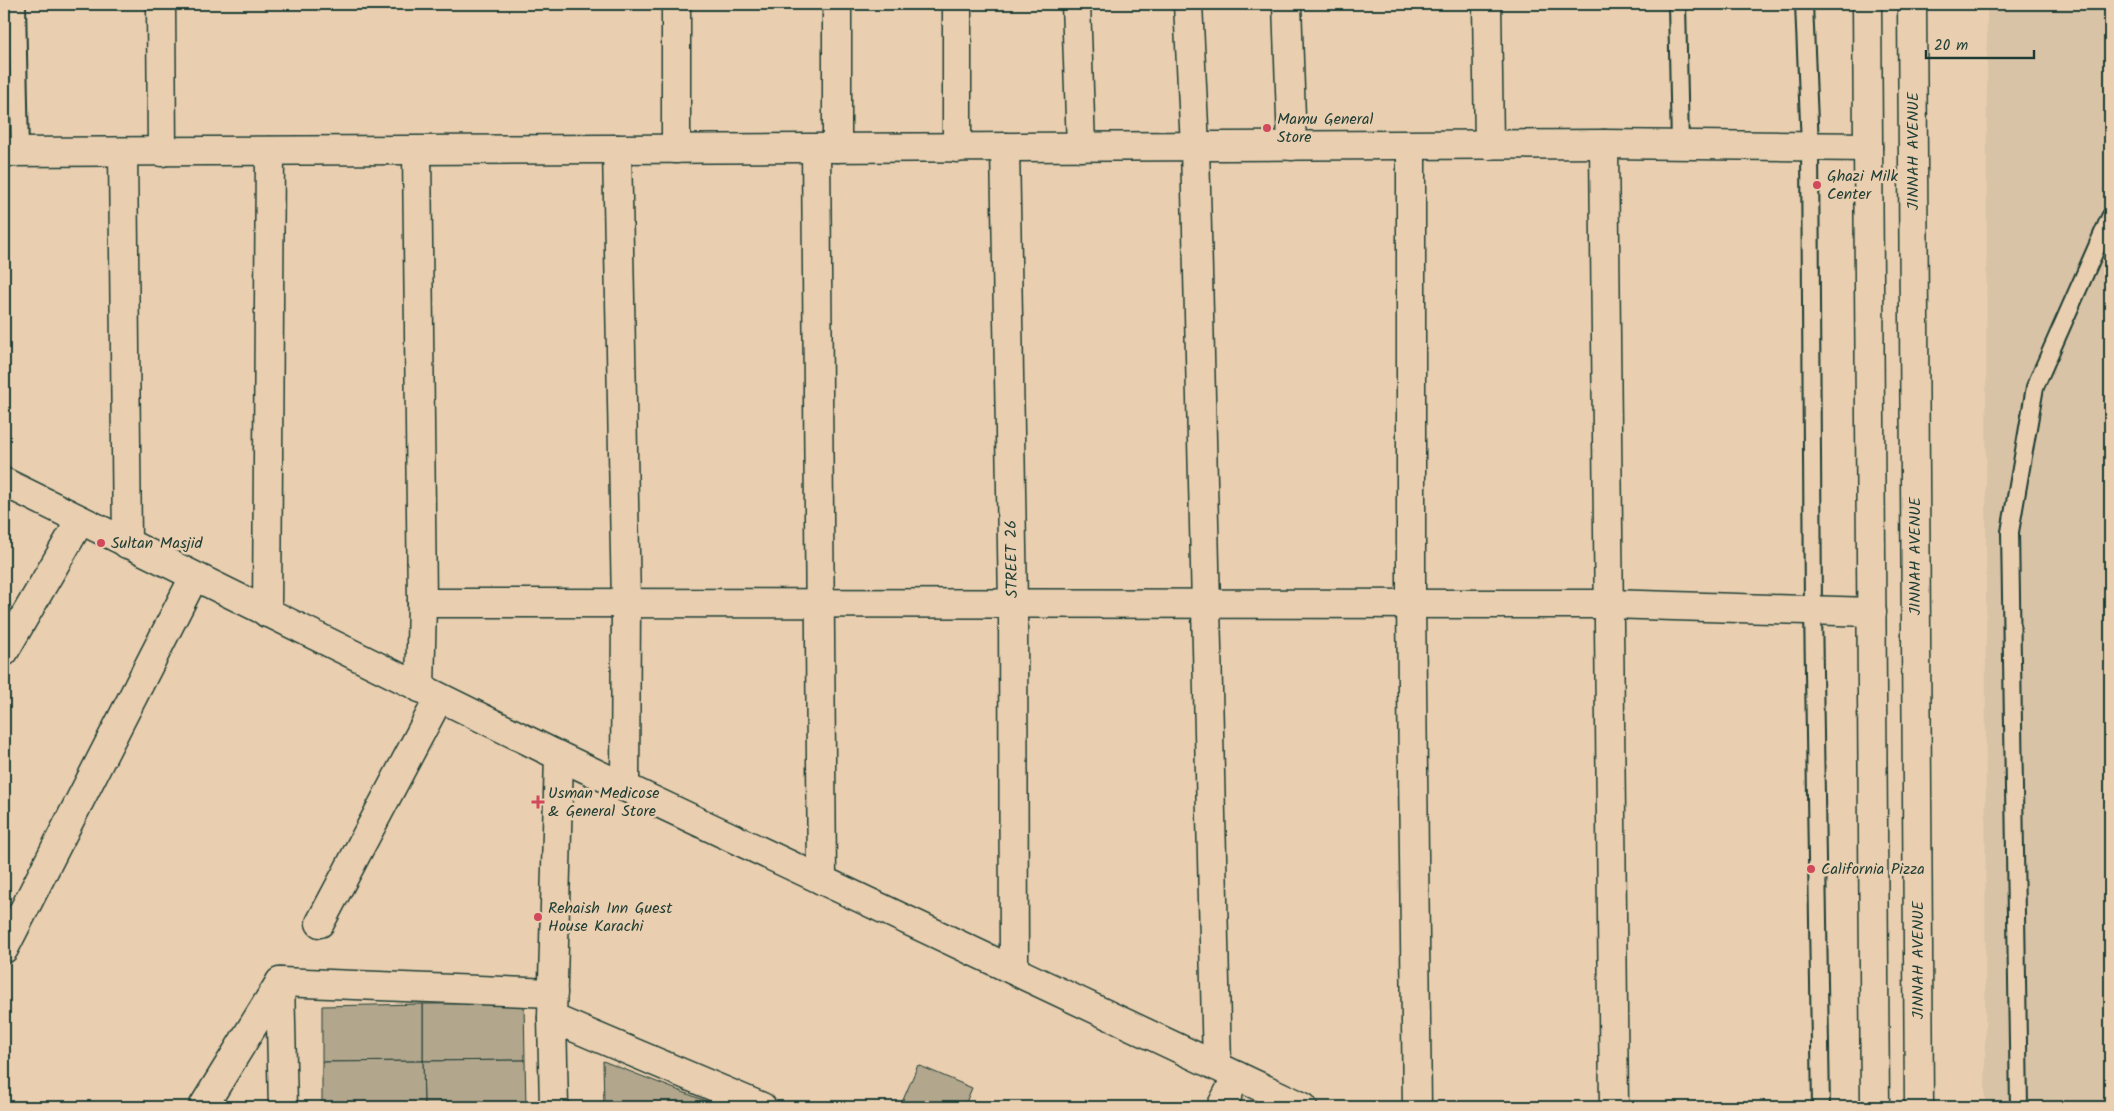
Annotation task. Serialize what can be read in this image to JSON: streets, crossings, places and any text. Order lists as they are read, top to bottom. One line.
{"streets":{"main road":["JINNAH AVENUE","STREET 26"]},"places":{"other":["Mamu General Store","Ghazi Milk Center","Sultan Masjid","California Pizza","Rehaish Inn Guest House Karachi"],"health":["Usman Medicose & General Store"]},"scale_bar":"20 m"}
